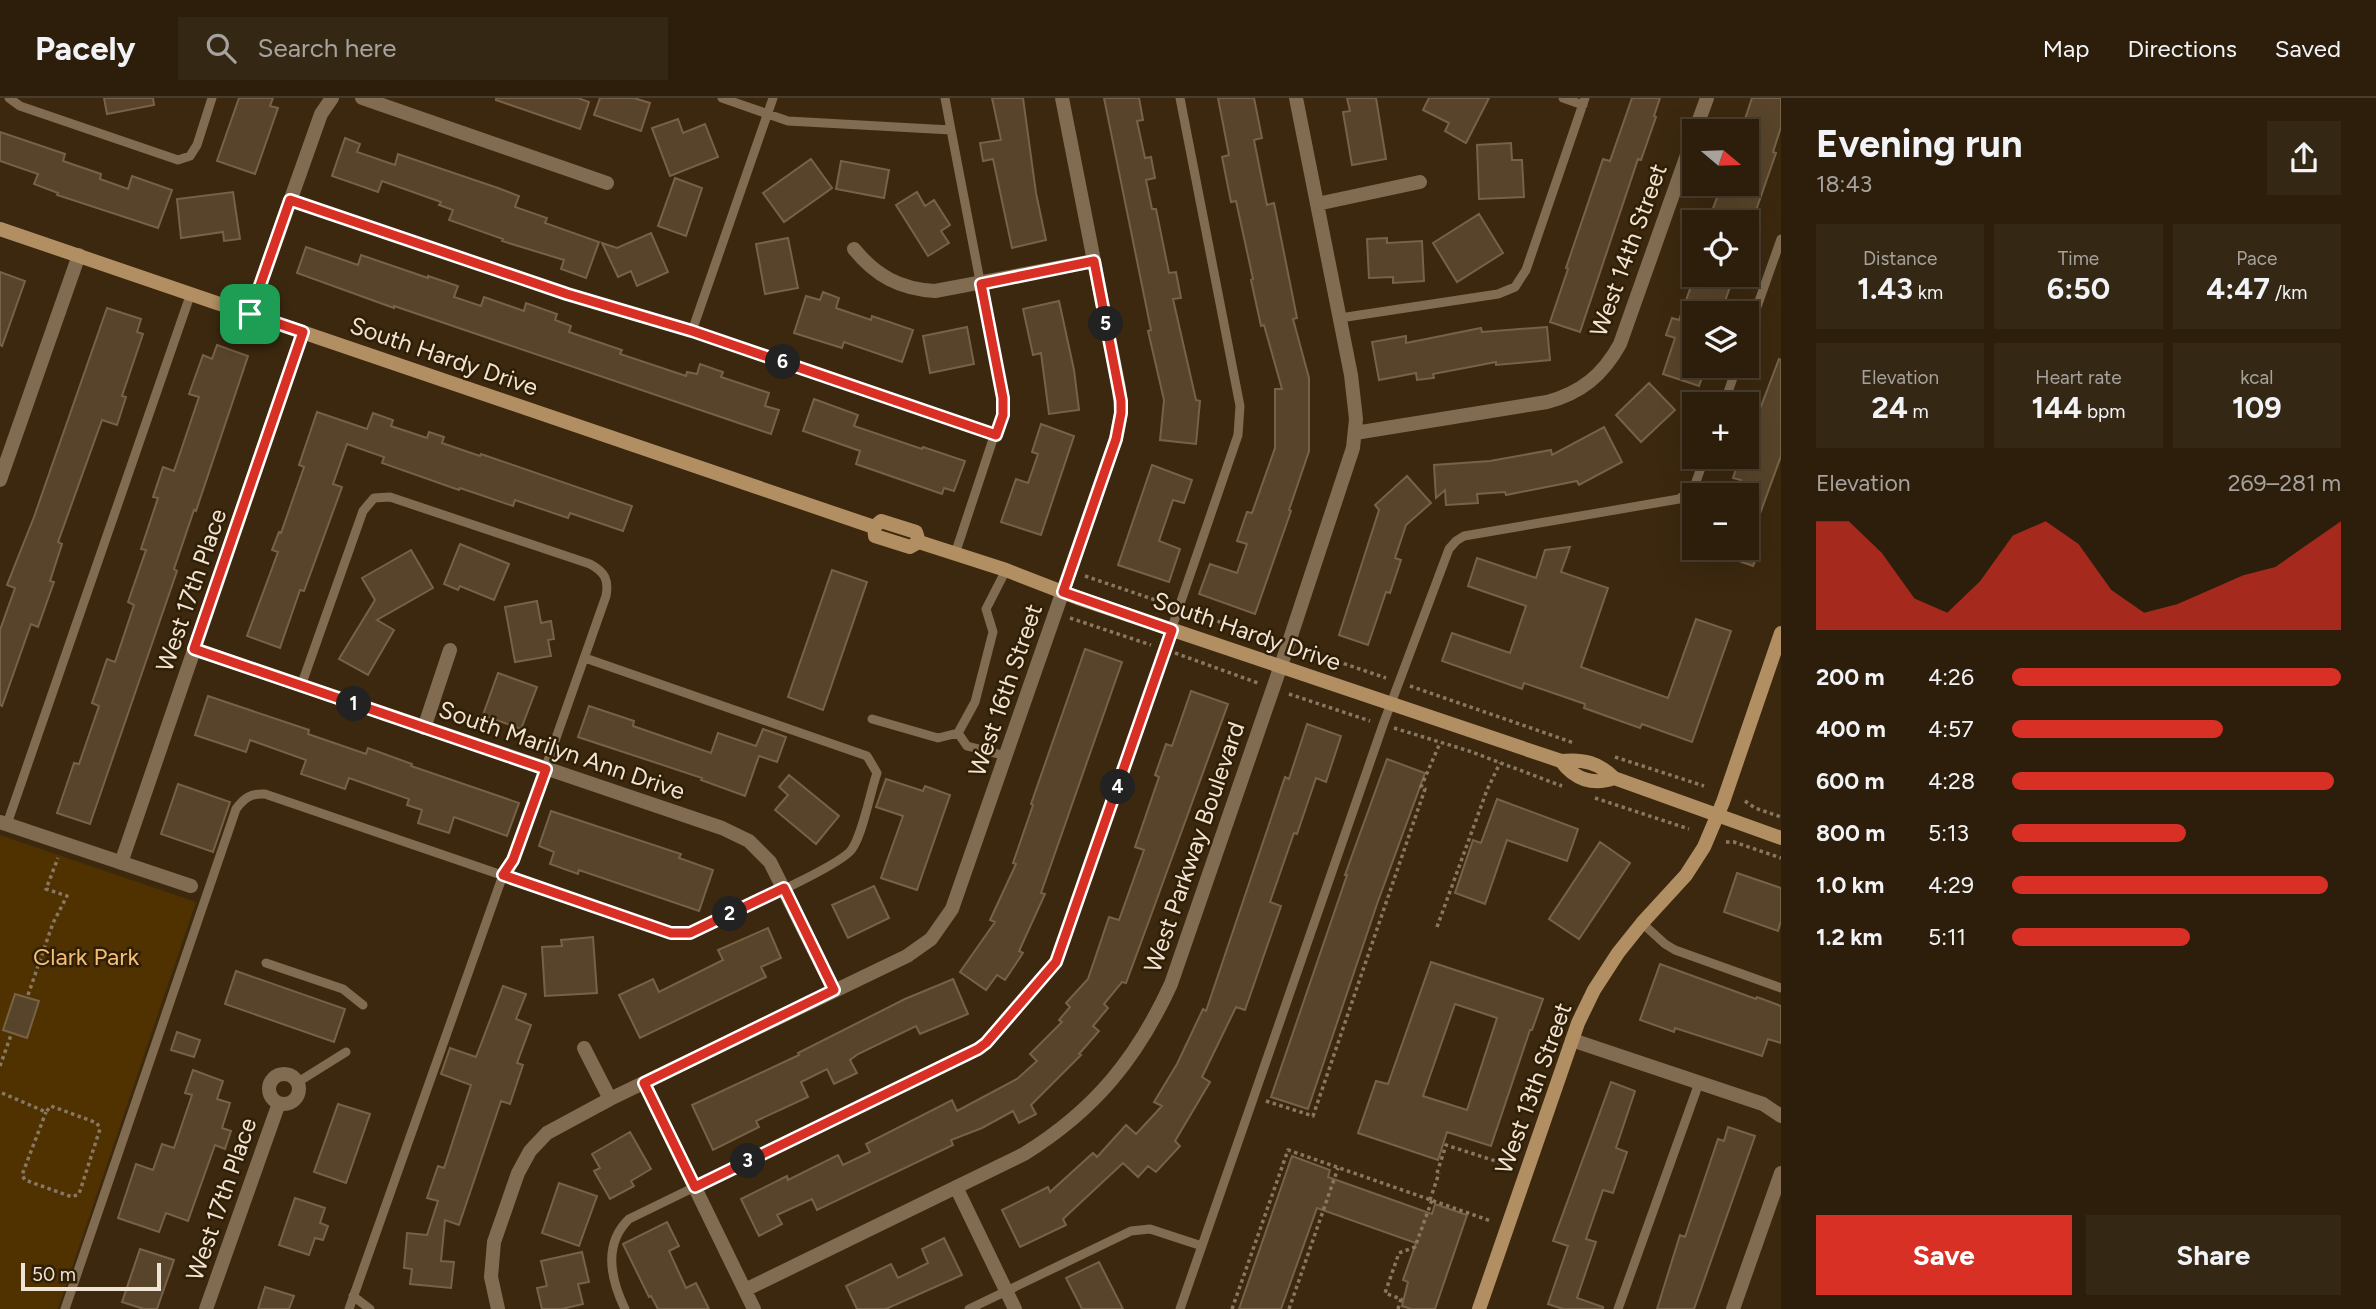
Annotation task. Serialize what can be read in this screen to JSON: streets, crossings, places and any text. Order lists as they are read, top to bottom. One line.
{"streets":{"street":["West 14th Street","South Hardy Drive","West 17th Place","West 16th Street","South Marilyn Ann Drive","West Parkway Boulevard","West 13th Street"]},"crossings":[["West 14th Street","West Parkway Boulevard"],["South Hardy Drive","West 17th Place"],["South Hardy Drive","West 16th Street"],["South Hardy Drive","West Parkway Boulevard"],["South Hardy Drive","West 13th Street"],["West 17th Place","South Marilyn Ann Drive"],["West 16th Street","South Marilyn Ann Drive"]],"parks":["Clark Park"],"scale_bar":"50 m","north":"right","page":{"header":"Pacely","search":"Search here","nav":["Map","Directions","Saved"],"heading":["Evening run","18:43"],"map_buttons":["+","−"],"stats":[["Distance","1.43 km"],["Time","6:50"],["Pace","4:47 /km"],["Elevation","24 m"],["Heart rate","144 bpm"],["kcal","109"]],"pins":["5","6","1","4","2","3"],"chart":["Elevation","269–281 m"],"list":[{"name":"200 m","note":"4:26"},{"name":"400 m","note":"4:57"},{"name":"600 m","note":"4:28"},{"name":"800 m","note":"5:13"},{"name":"1.0 km","note":"4:29"},{"name":"1.2 km","note":"5:11"}],"buttons":["Save","Share"],"scale":"50 m"}}
